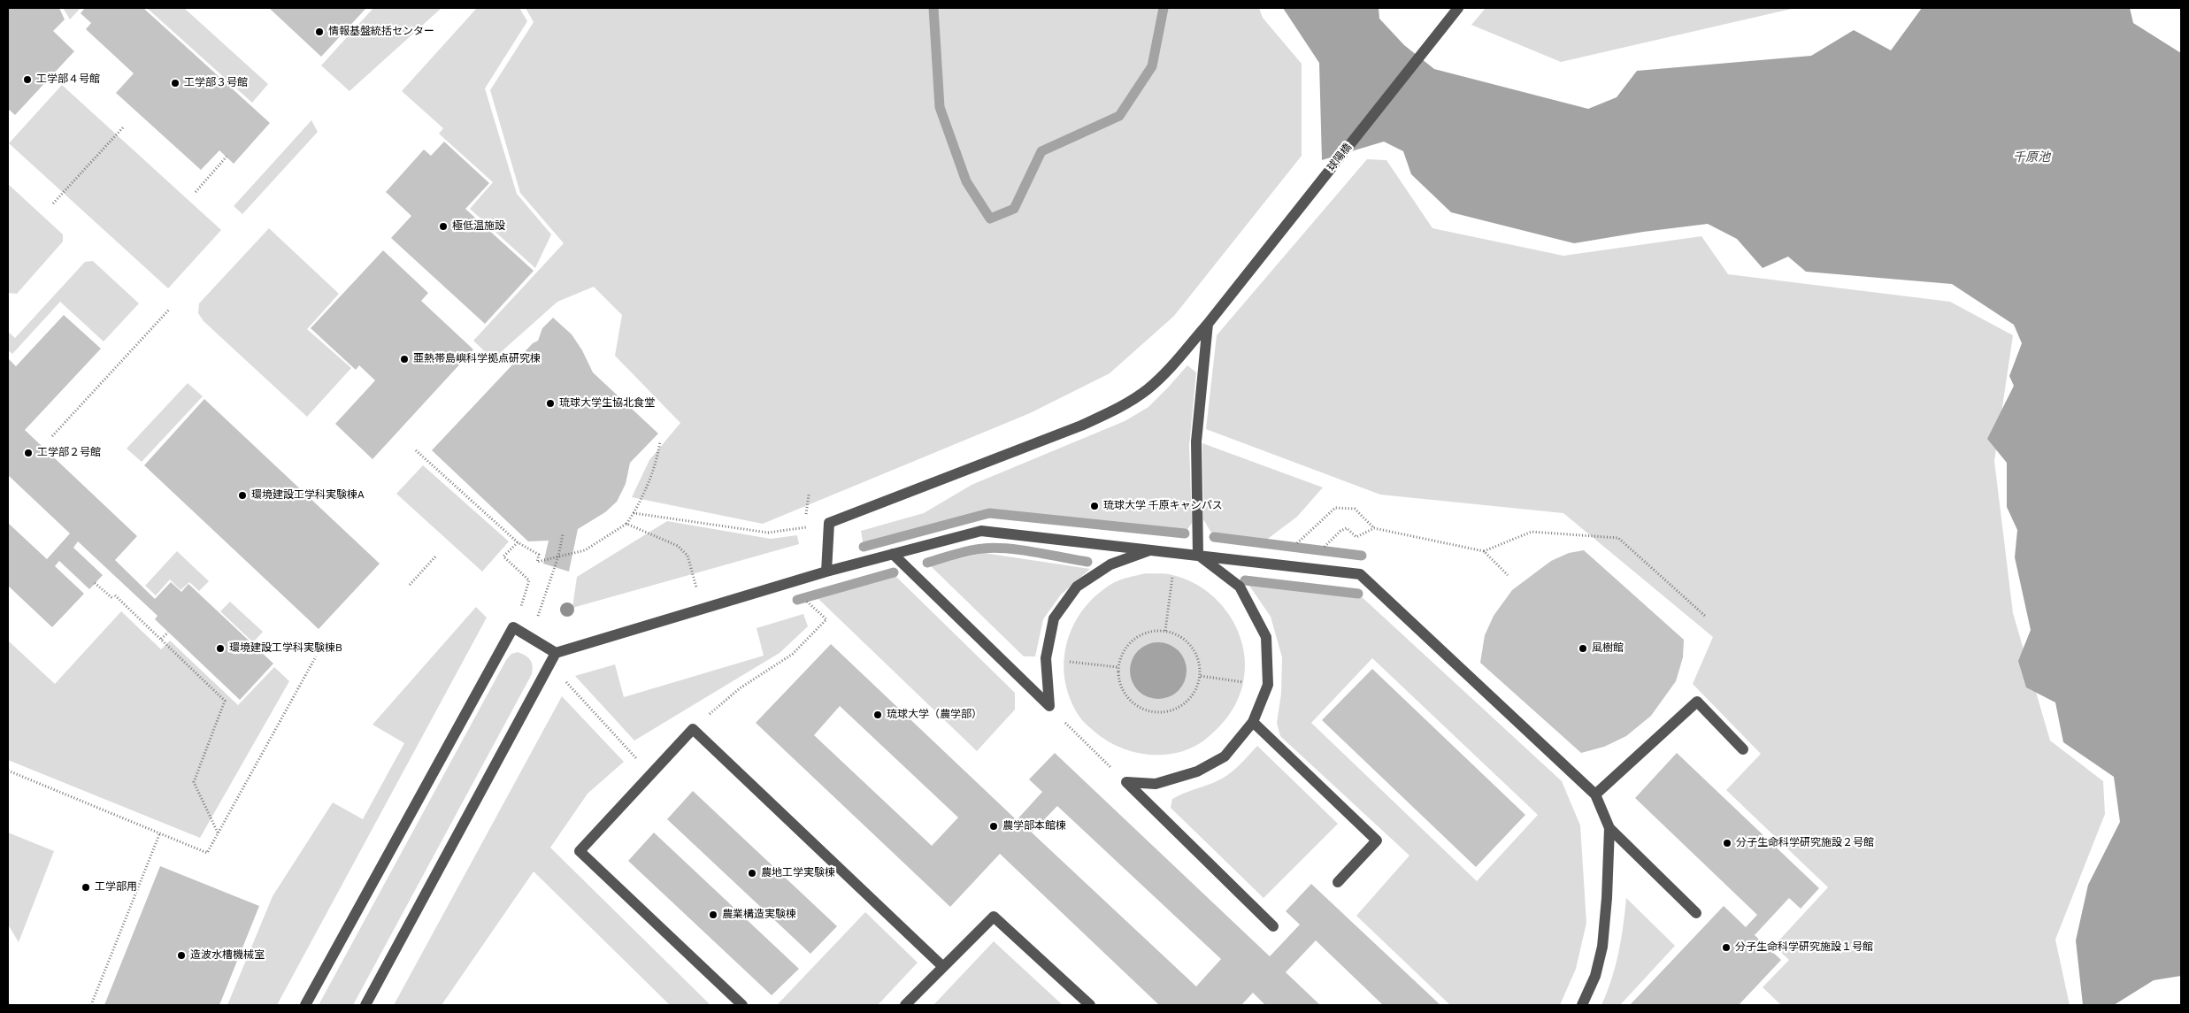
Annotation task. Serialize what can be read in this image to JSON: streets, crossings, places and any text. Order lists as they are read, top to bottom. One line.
{"streets":{"street":["球陽橋"]},"water":["千原池"],"places":["情報基盤統括センター","工学部４号館","工学部３号館","極低温施設","亜熱帯島嶼科学拠点研究棟","琉球大学生協北食堂","工学部２号館","環境建設工学科実験棟A","琉球大学 千原キャンパス","環境建設工学科実験棟B","風樹館","琉球大学（農学部）","農学部本館棟","分子生命科学研究施設２号館","農地工学実験棟","工学部用","農業構造実験棟","分子生命科学研究施設１号館","造波水槽機械室"]}
